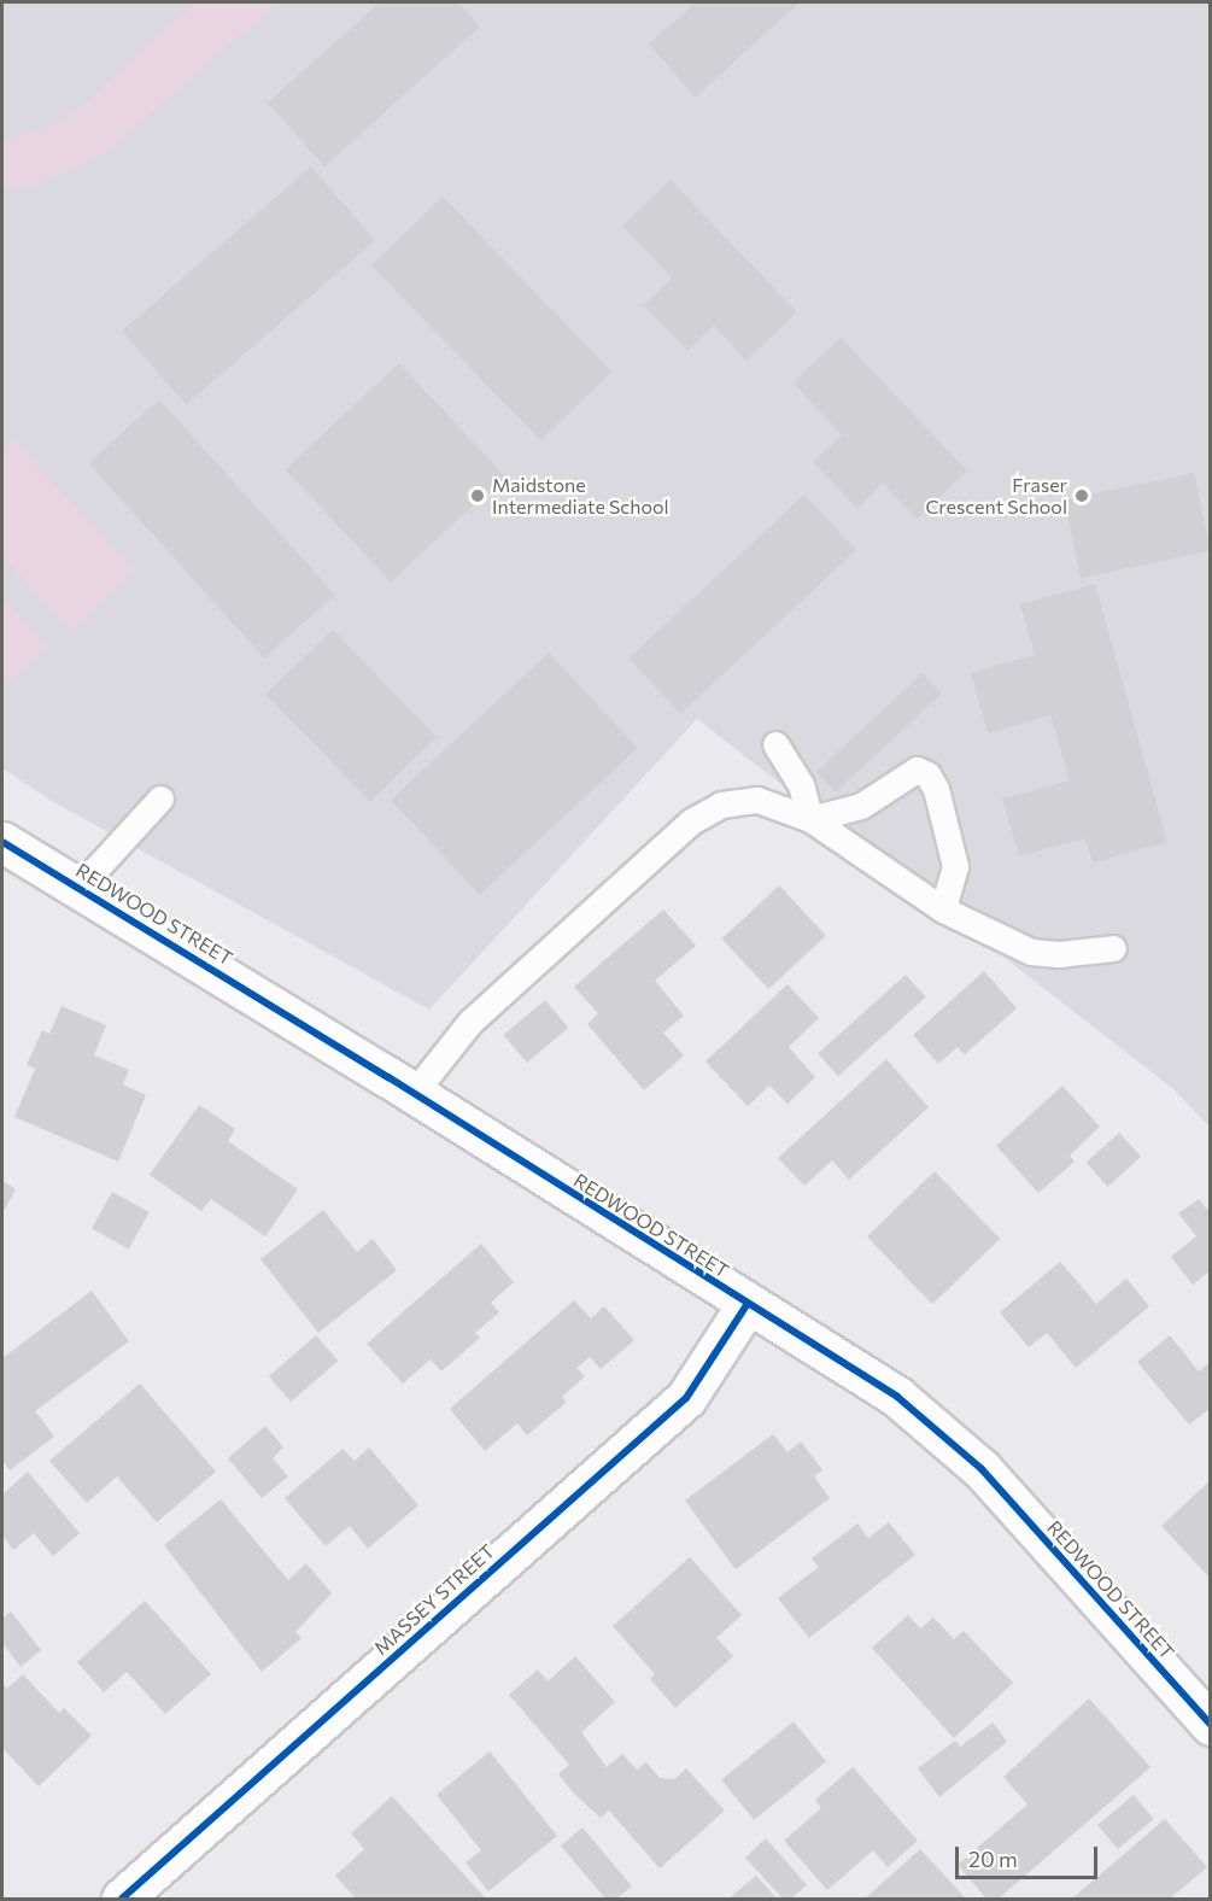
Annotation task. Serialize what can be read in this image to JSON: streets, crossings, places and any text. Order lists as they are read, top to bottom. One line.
{"streets":{"street":["REDWOOD STREET","MASSEY STREET"]},"crossings":[["REDWOOD STREET","MASSEY STREET"]],"places":["Maidstone Intermediate School","Fraser Crescent School"],"scale_bar":"20 m"}
